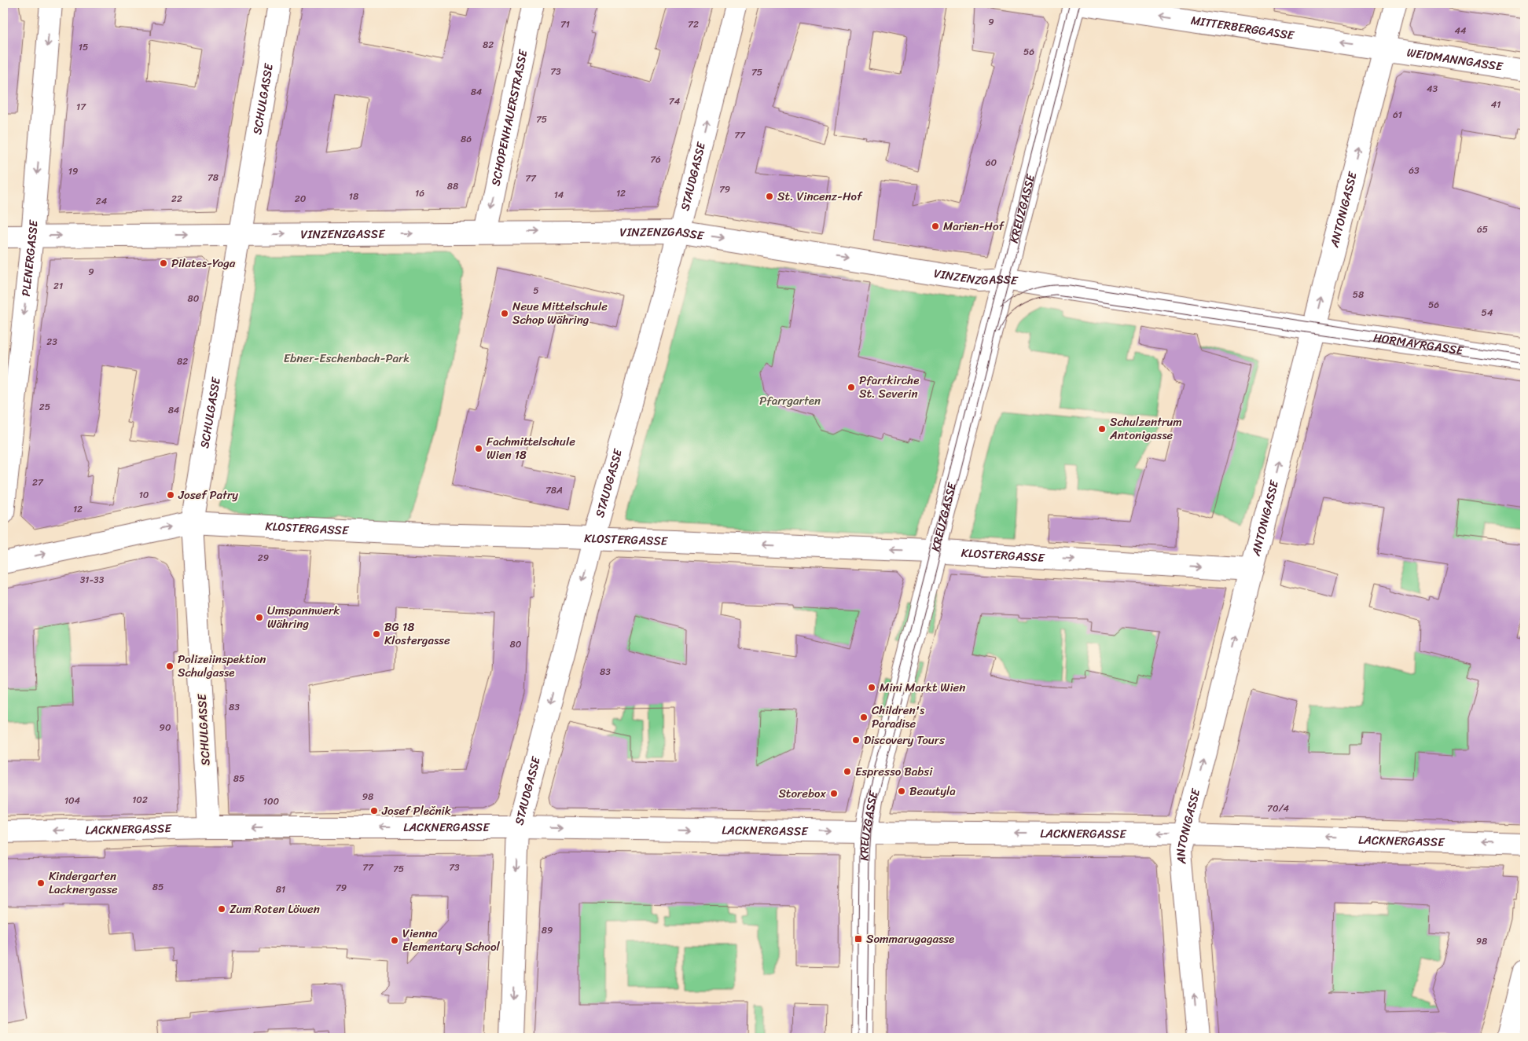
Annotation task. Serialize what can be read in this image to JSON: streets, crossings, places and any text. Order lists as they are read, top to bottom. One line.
{"streets":{"street":["MITTERBERGGASSE","WEIDMANNGASSE","SCHULGASSE","SCHOPENHAUERSTRASSE","STAUDGASSE","KREUZGASSE","ANTONIGASSE","VINZENZGASSE","PLENERGASSE","HORMAYRGASSE","KLOSTERGASSE","LACKNERGASSE"]},"crossings":[["MITTERBERGGASSE","WEIDMANNGASSE"],["MITTERBERGGASSE","ANTONIGASSE"],["WEIDMANNGASSE","ANTONIGASSE"],["SCHULGASSE","VINZENZGASSE"],["SCHULGASSE","KLOSTERGASSE"],["SCHULGASSE","LACKNERGASSE"],["SCHOPENHAUERSTRASSE","VINZENZGASSE"],["STAUDGASSE","VINZENZGASSE"],["STAUDGASSE","KLOSTERGASSE"],["STAUDGASSE","LACKNERGASSE"],["KREUZGASSE","VINZENZGASSE"],["KREUZGASSE","KLOSTERGASSE"],["KREUZGASSE","LACKNERGASSE"],["ANTONIGASSE","VINZENZGASSE"],["ANTONIGASSE","HORMAYRGASSE"],["ANTONIGASSE","KLOSTERGASSE"],["ANTONIGASSE","LACKNERGASSE"],["VINZENZGASSE","PLENERGASSE"],["VINZENZGASSE","HORMAYRGASSE"]],"one_way":["MITTERBERGGASSE","SCHOPENHAUERSTRASSE","ANTONIGASSE","VINZENZGASSE","PLENERGASSE"],"parks":["Ebner-Eschenbach-Park","Pfarrgarten"],"places":{"other":["St. Vincenz-Hof","Marien-Hof","Pilates-Yoga","Neue Mittelschule Schop Währing","Pfarrkirche St. Severin","Schulzentrum Antonigasse","Fachmittelschule Wien 18","Josef Patry","Umspannwerk Währing","BG 18 Klostergasse","Polizeiinspektion Schulgasse","Mini Markt Wien","Children's Paradise","Discovery Tours","Espresso Babsi","Beautyla","Storebox","Josef Plečnik","Kindergarten Lacknergasse","Zum Roten Löwen","Vienna Elementary School"],"transit":["Sommarugagasse"]},"house_numbers":["9","71","72","44","82","15","56","73","75","43","84","74","41","17","61","75","77","86","76","60","63","19","78","77","88","79","16","12","14","18","22","20","24","65","9","21","5","58","80","56","54","23","82","25","84","27","78A","10","12","29","31-33","80","83","83","90","85","98","102","104","100","70/4","77","73","75","85","79","81","89","98"]}
